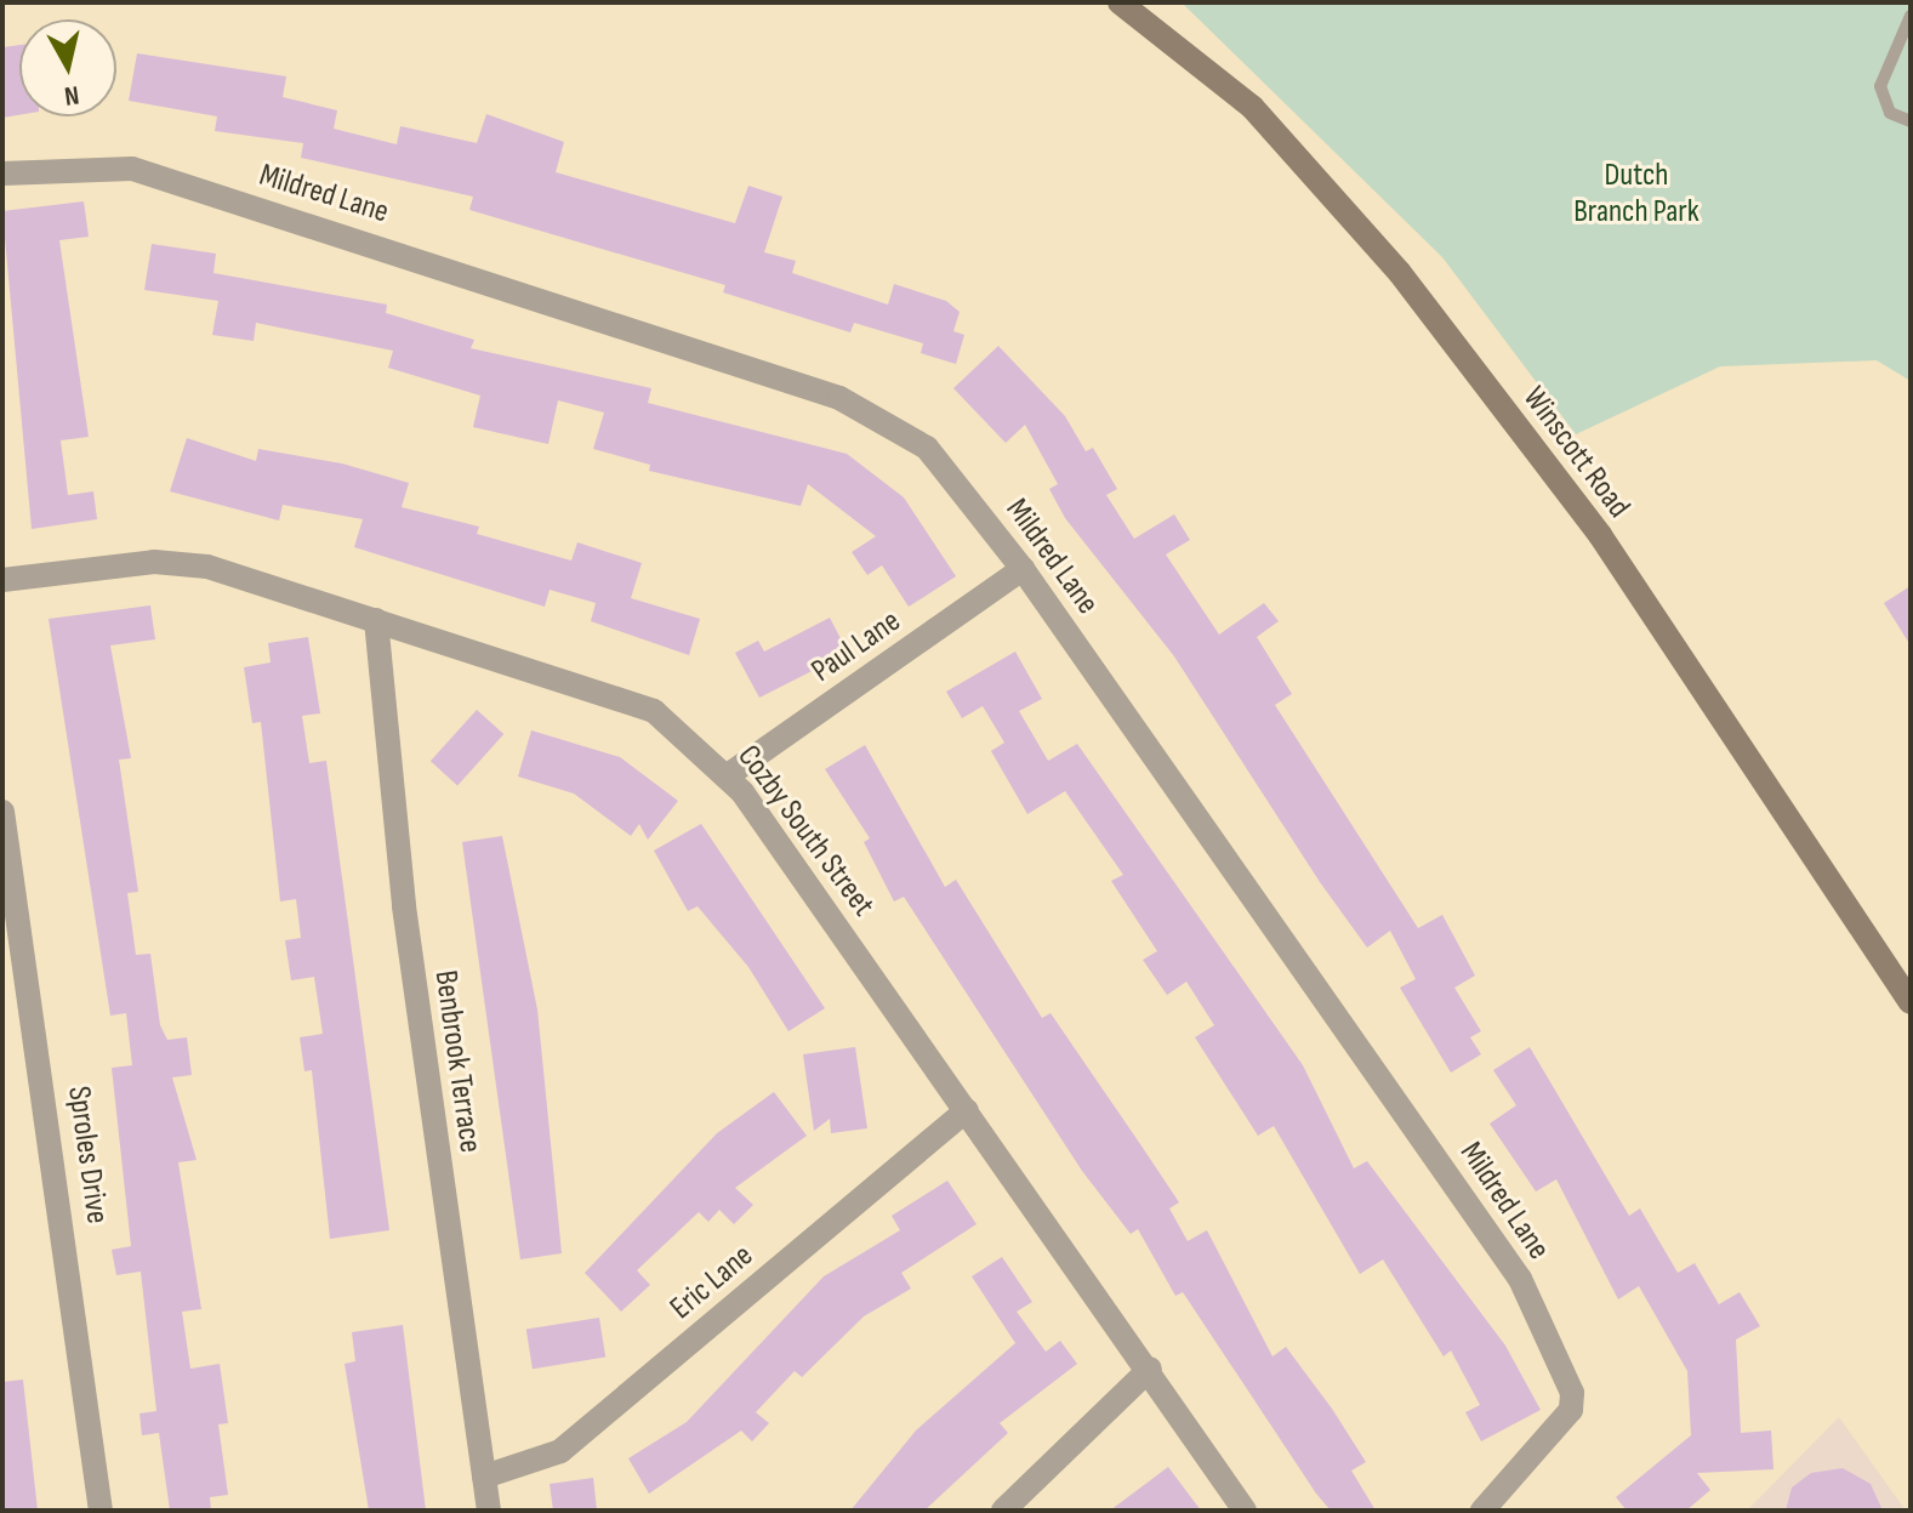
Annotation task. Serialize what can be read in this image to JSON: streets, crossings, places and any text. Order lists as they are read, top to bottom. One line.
{"streets":{"main road":["Winscott Road"],"street":["Mildred Lane","Paul Lane","Cozby South Street","Benbrook Terrace","Sproles Drive","Eric Lane"]},"crossings":[["Mildred Lane","Paul Lane"],["Paul Lane","Cozby South Street"],["Cozby South Street","Benbrook Terrace"],["Cozby South Street","Eric Lane"],["Benbrook Terrace","Eric Lane"]],"parks":["Dutch Branch Park"],"north":"bottom"}
